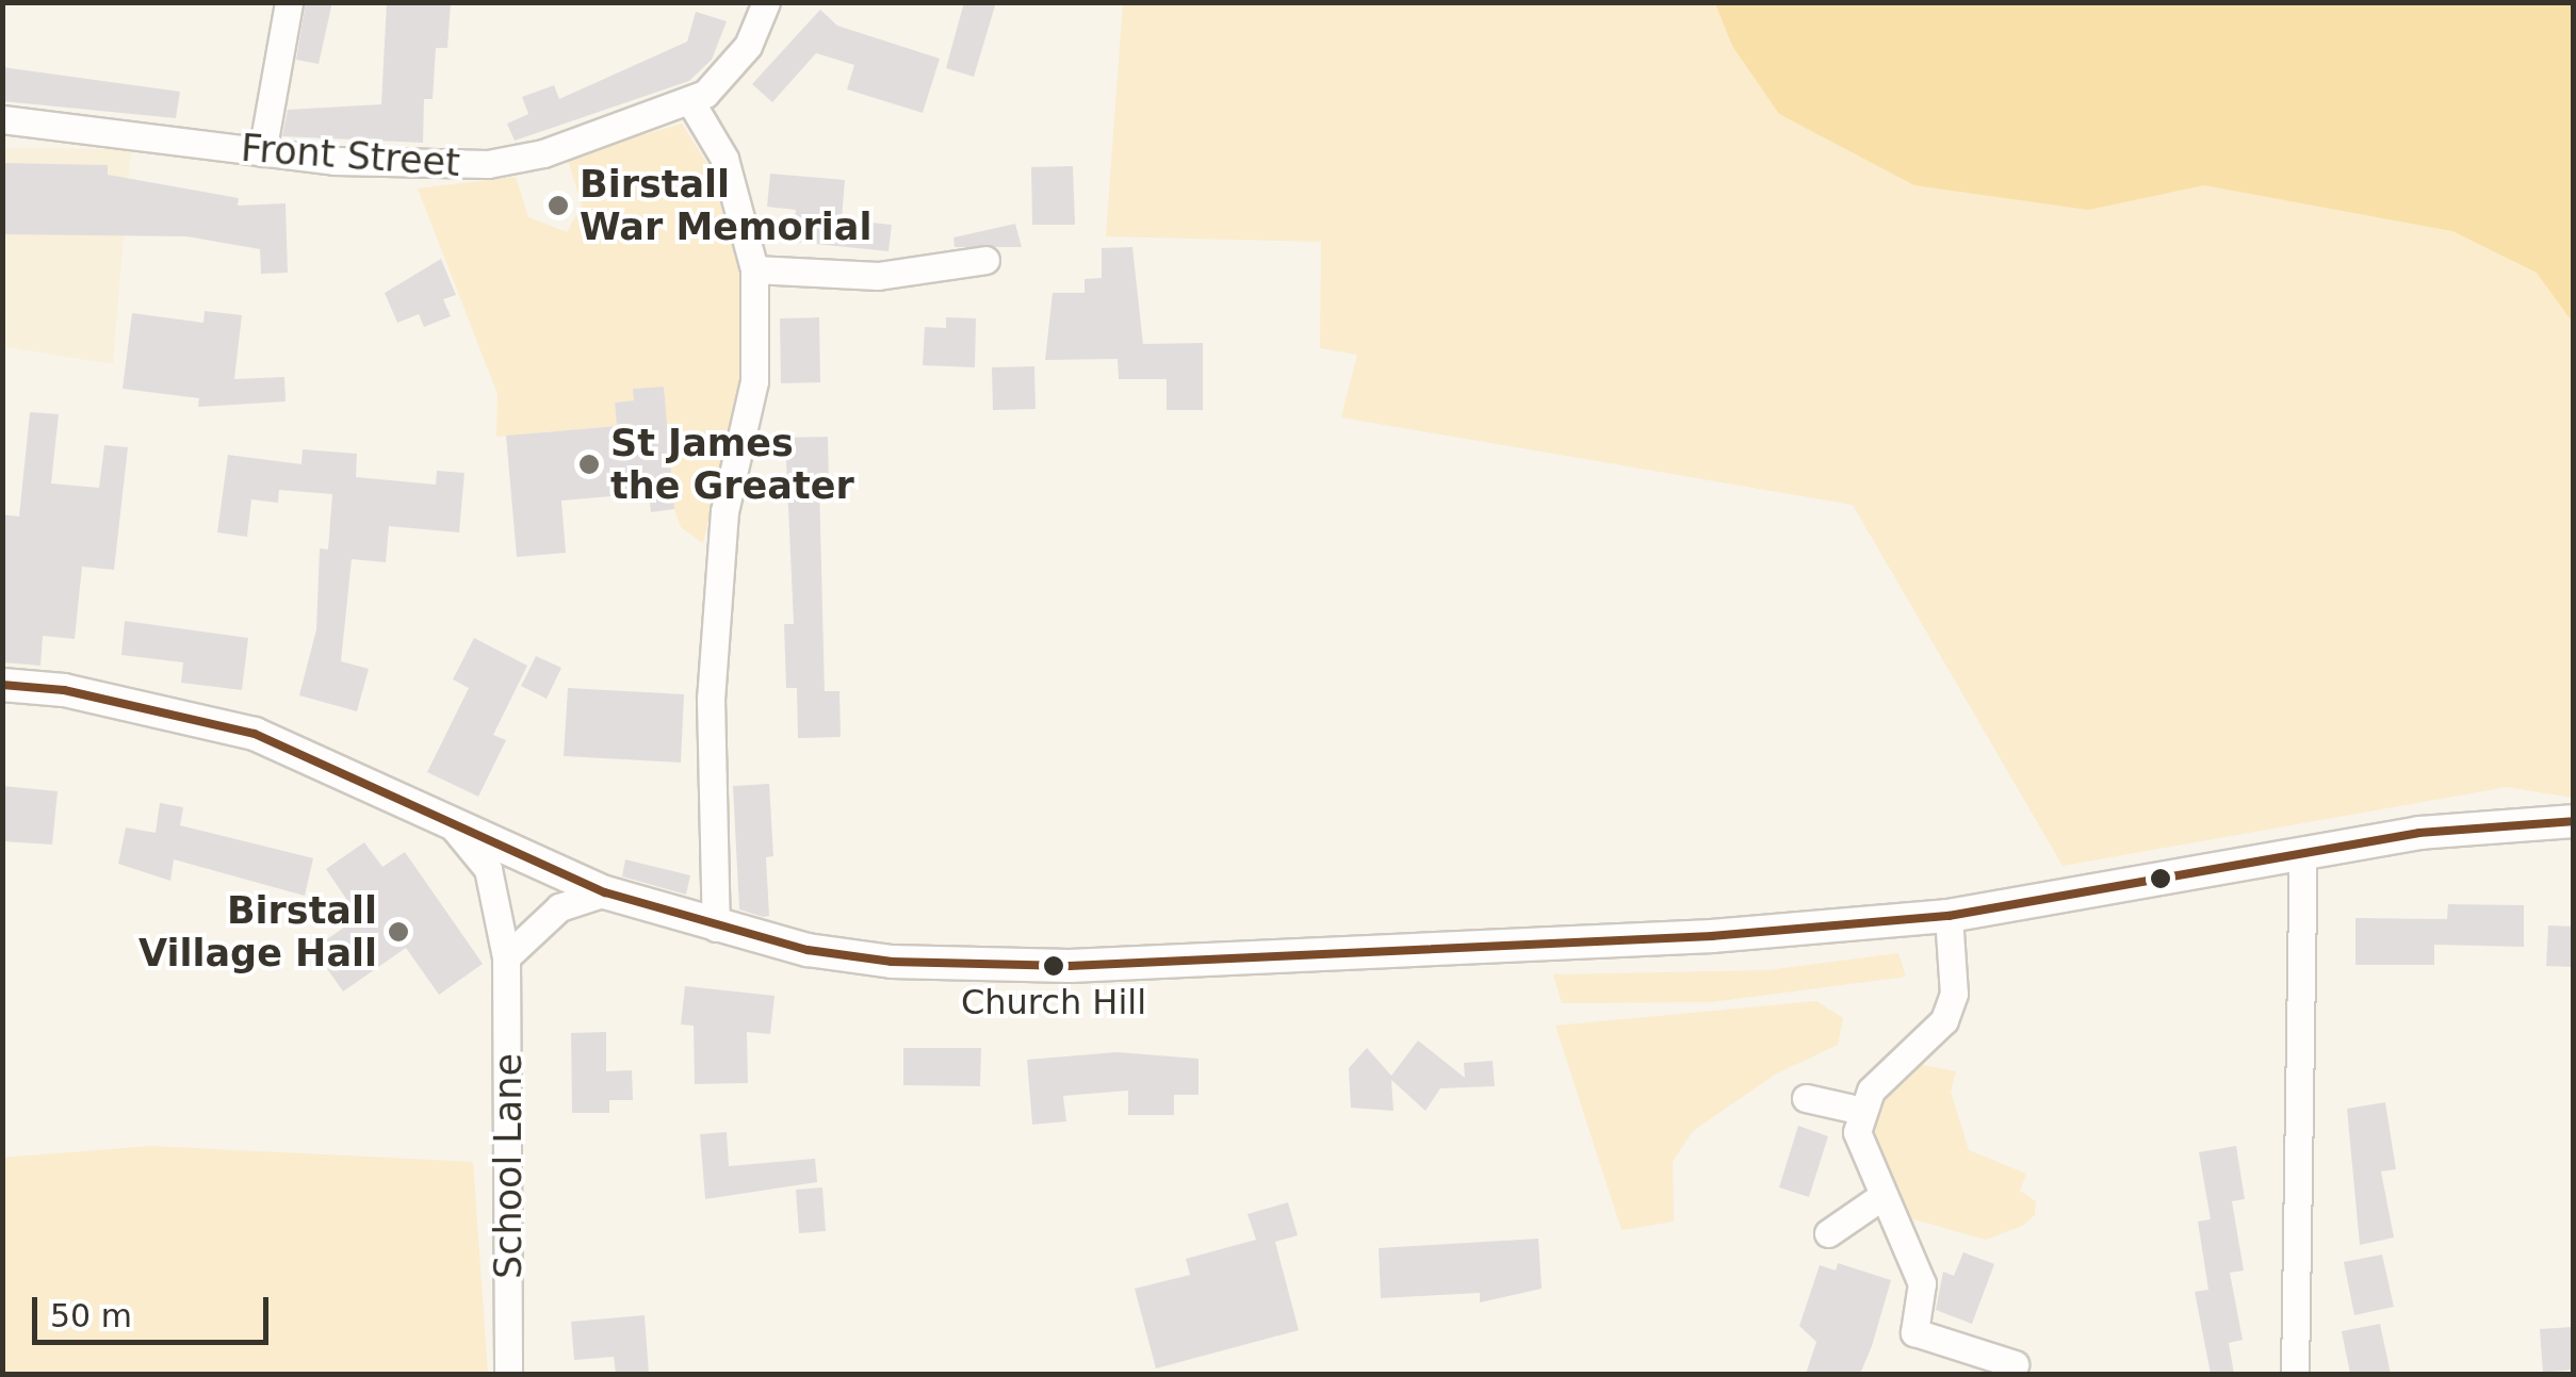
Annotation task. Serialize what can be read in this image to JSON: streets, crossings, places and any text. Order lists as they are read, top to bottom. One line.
{"streets":{"street":["Front Street","School Lane"]},"places":["Birstall War Memorial","St James the Greater","Birstall Village Hall","Church Hill"],"scale_bar":"50 m"}
